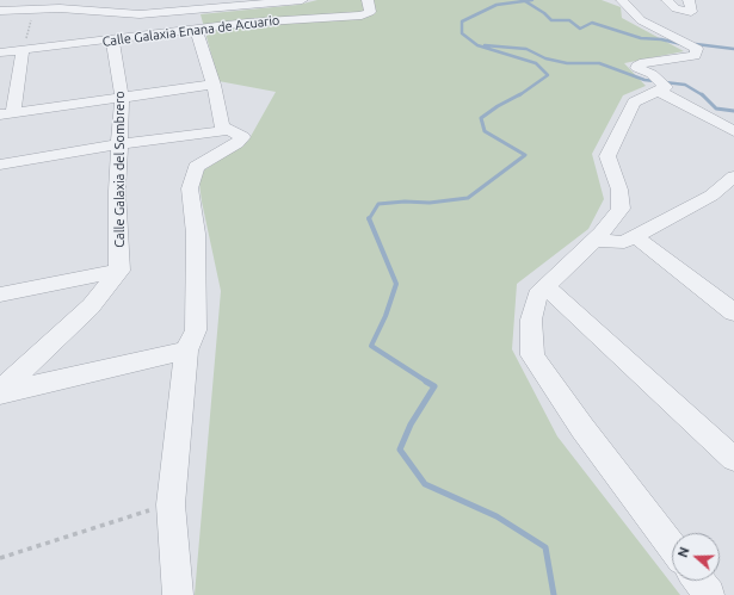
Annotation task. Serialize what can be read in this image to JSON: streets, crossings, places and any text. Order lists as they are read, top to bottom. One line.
{"streets":{"street":["Calle Galaxia Enana de Acuario","Calle Galaxia del Sombrero"]},"crossings":[["Calle Galaxia Enana de Acuario","Calle Galaxia del Sombrero"]],"north":"left"}
